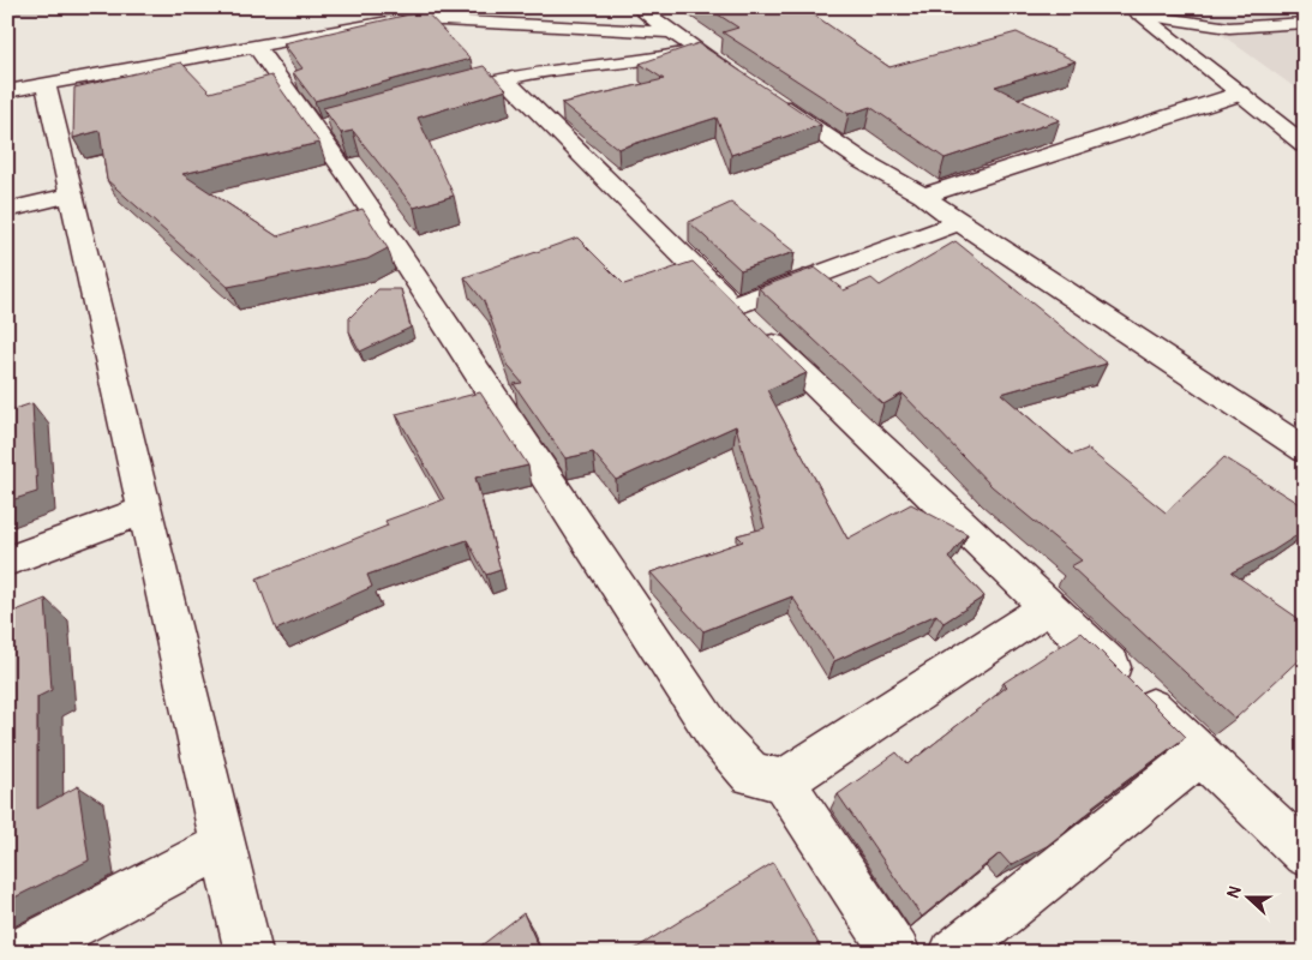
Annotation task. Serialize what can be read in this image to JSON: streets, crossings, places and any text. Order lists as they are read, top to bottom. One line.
{"north":"left"}
